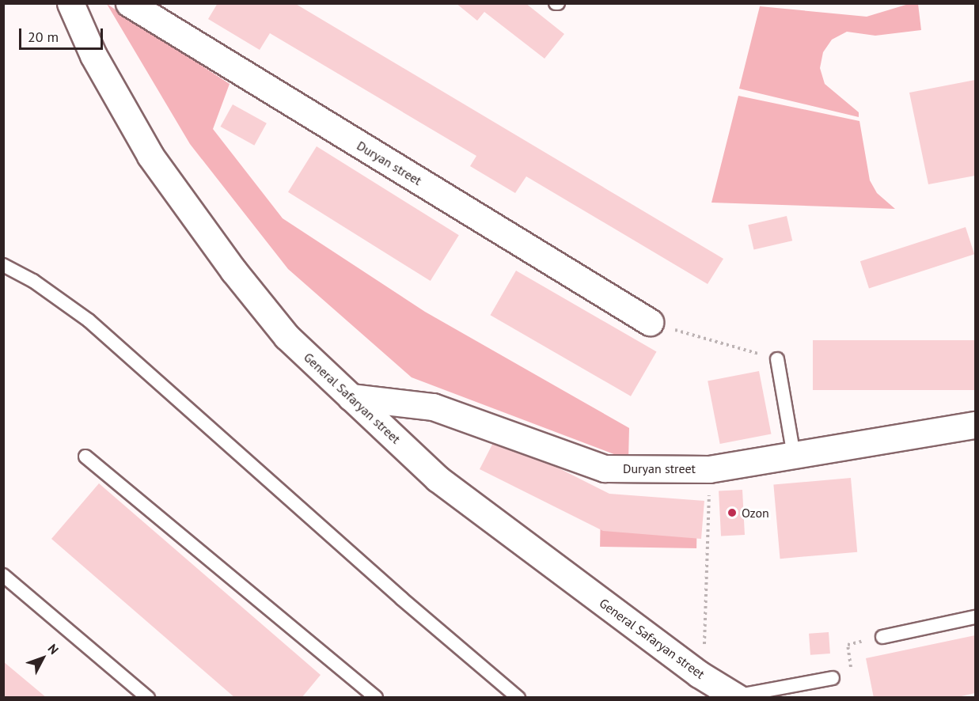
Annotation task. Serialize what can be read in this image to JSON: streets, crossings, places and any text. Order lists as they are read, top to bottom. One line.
{"streets":{"street":["Duryan street","General Safaryan street"]},"crossings":[["Duryan street","General Safaryan street"]],"places":["Ozon"],"scale_bar":"20 m","north":"top right"}
